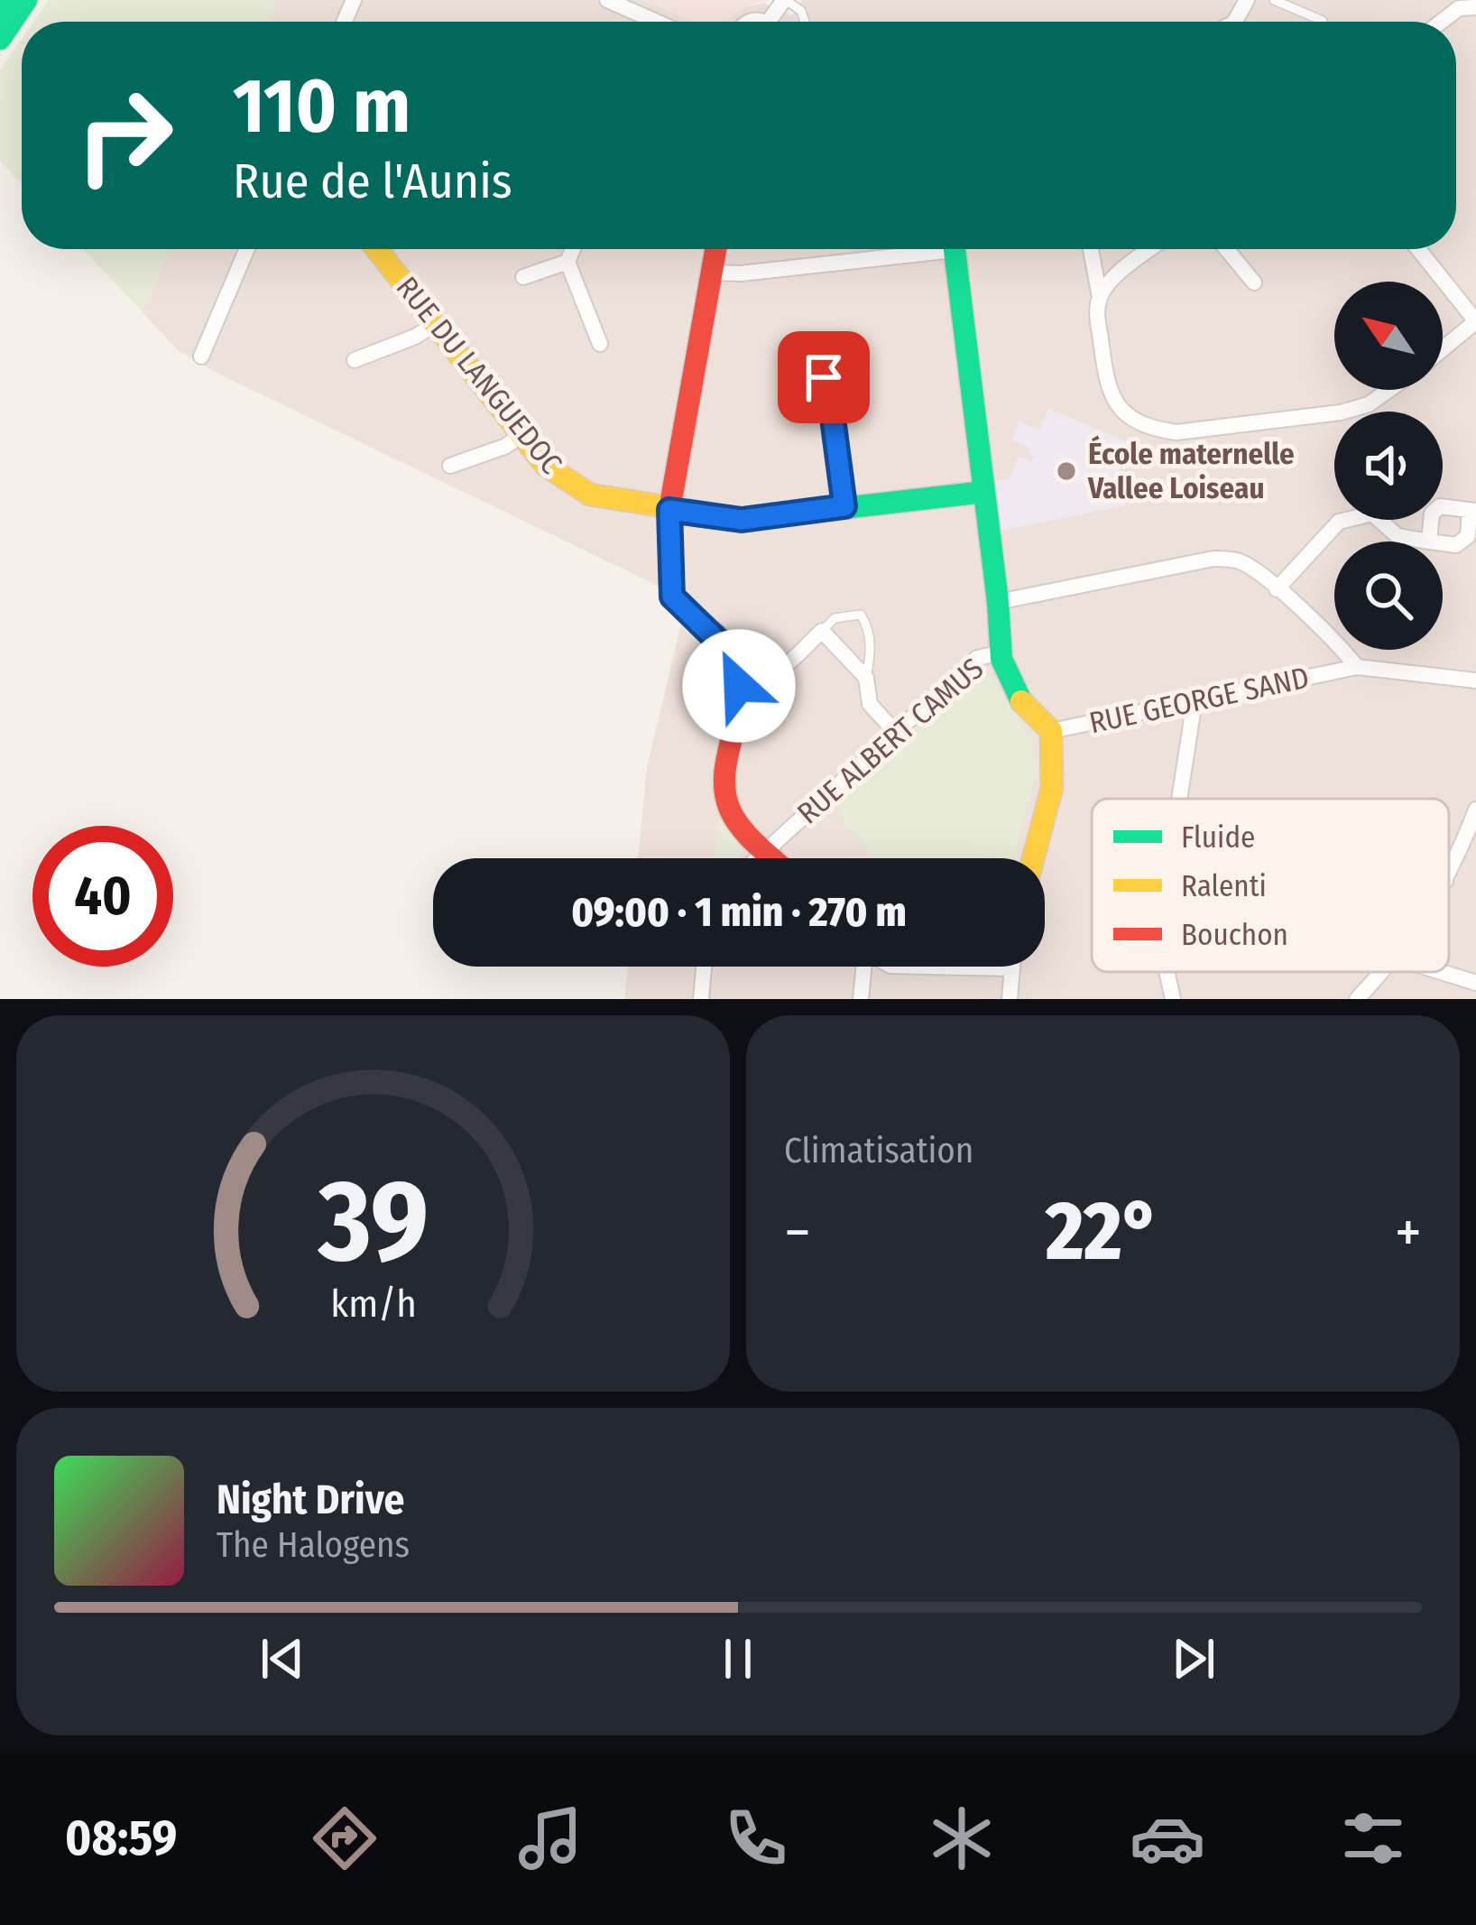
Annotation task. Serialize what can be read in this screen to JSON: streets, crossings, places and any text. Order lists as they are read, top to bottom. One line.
{"streets":{"street":["RUE DU LANGUEDOC","RUE GEORGE SAND","RUE ALBERT CAMUS"]},"places":["École maternelle Vallee Loiseau"],"legend":["Fluide","Ralenti","Bouchon"],"north":"top left","page":{"turn":["110 m","Rue de l'Aunis"],"limit":"40","trip":"09:00 · 1 min · 270 m","tile":"Climatisation","heat":["−","22°","+"],"song":["Night Drive","The Halogens"],"tabs":"08:59","gauge":["39","km/h"]}}
